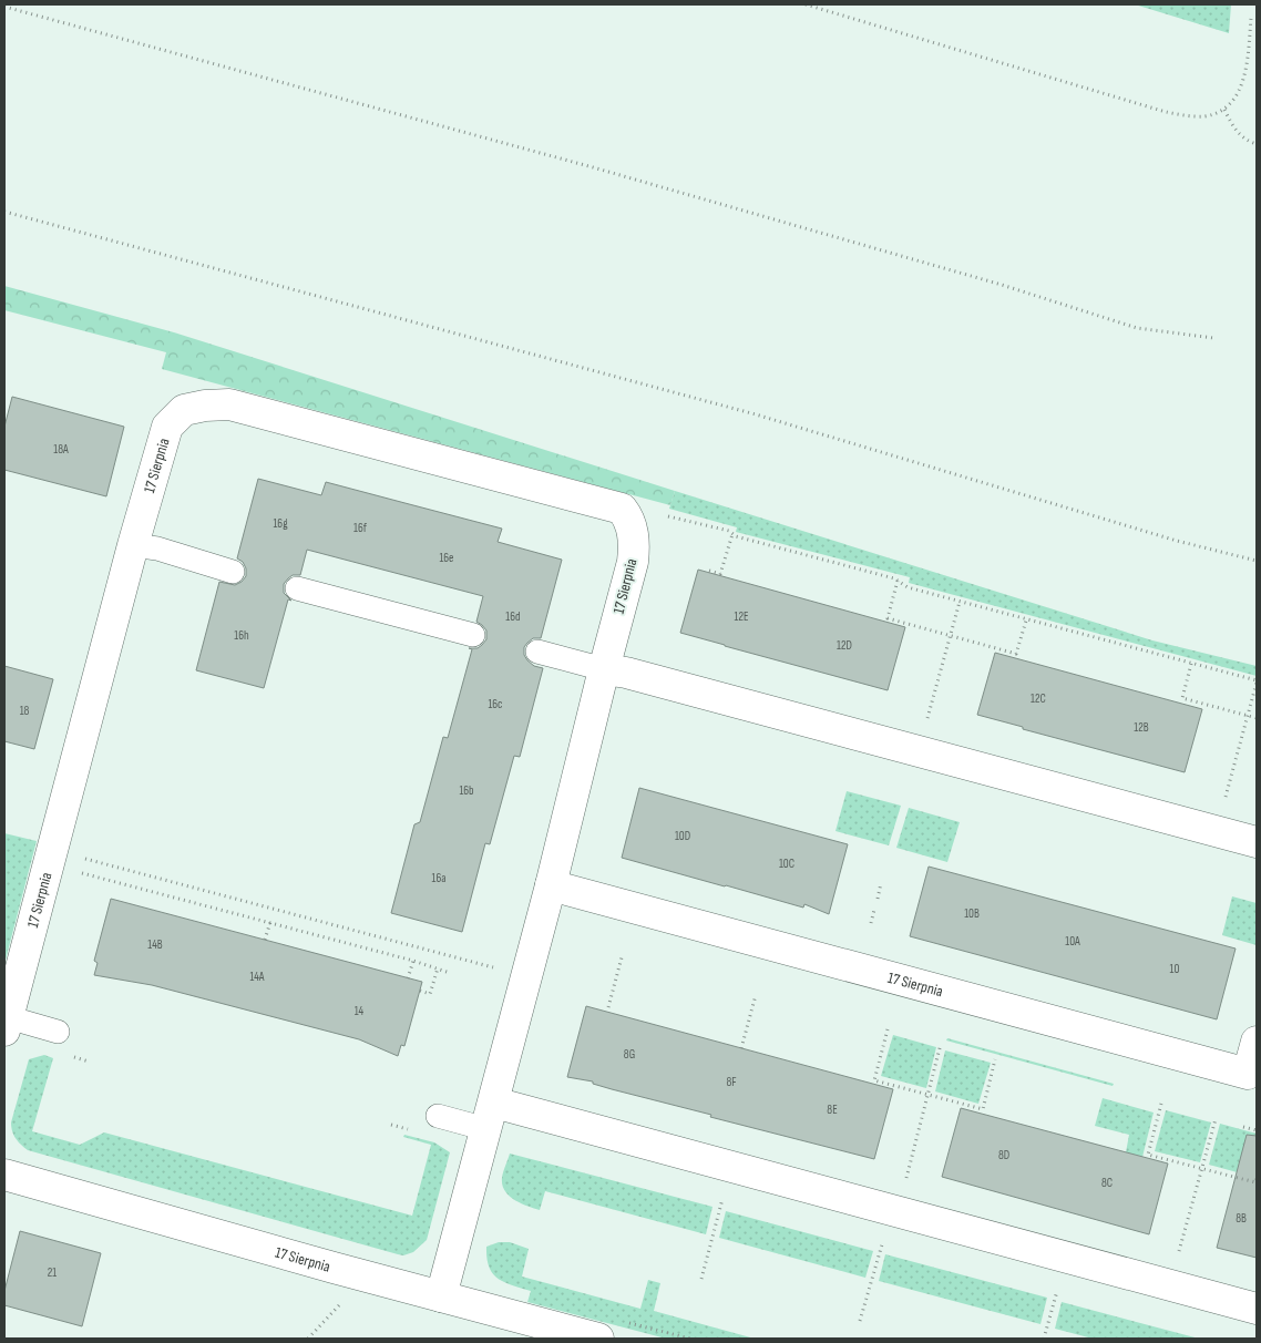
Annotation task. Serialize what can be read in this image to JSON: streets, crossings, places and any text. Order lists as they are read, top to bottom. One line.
{"streets":{"street":["17 Sierpnia"]},"house_numbers":["18A","16g","16f","16e","16d","12E","16h","12D","12C","16c","18","12B","16b","10D","10C","16a","10B","10A","14B","10","14A","14","8G","8F","8E","8D","8C","8B","21"]}
